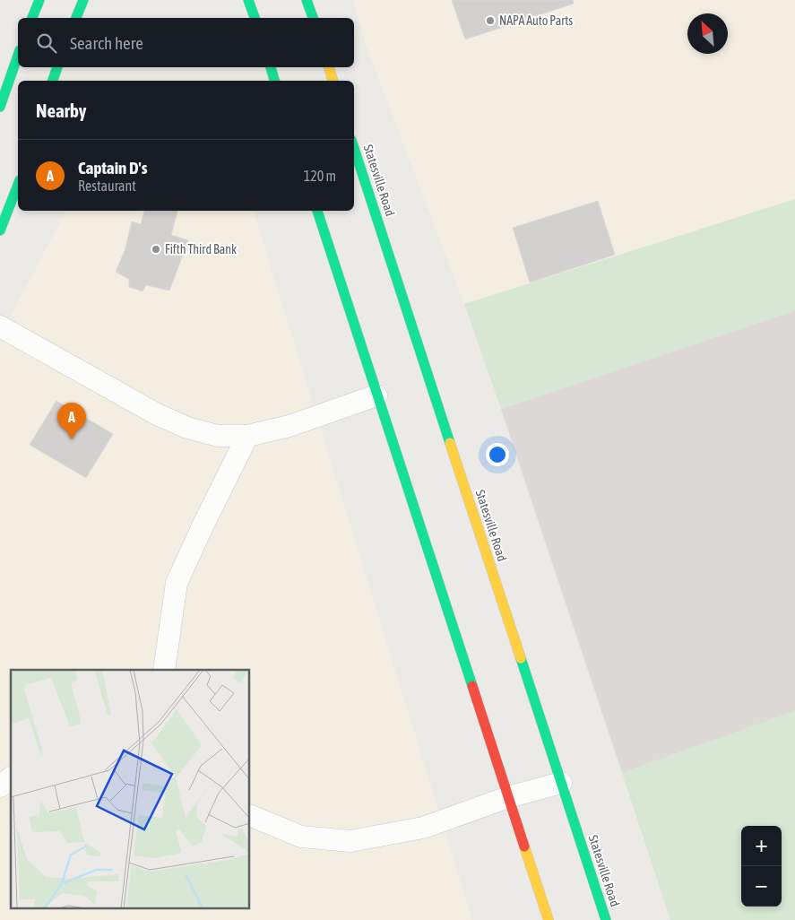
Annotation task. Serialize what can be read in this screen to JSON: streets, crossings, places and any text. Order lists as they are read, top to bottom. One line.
{"streets":{"main road":["Statesville Road"]},"places":["NAPA Auto Parts","Fifth Third Bank"],"north":"top left","page":{"search":"Search here","heading":"Nearby","list":[{"mark":"A","name":"Captain D's","note":"Restaurant","value":"120 m"}],"pins":"A","map_buttons":["+","−"]}}
